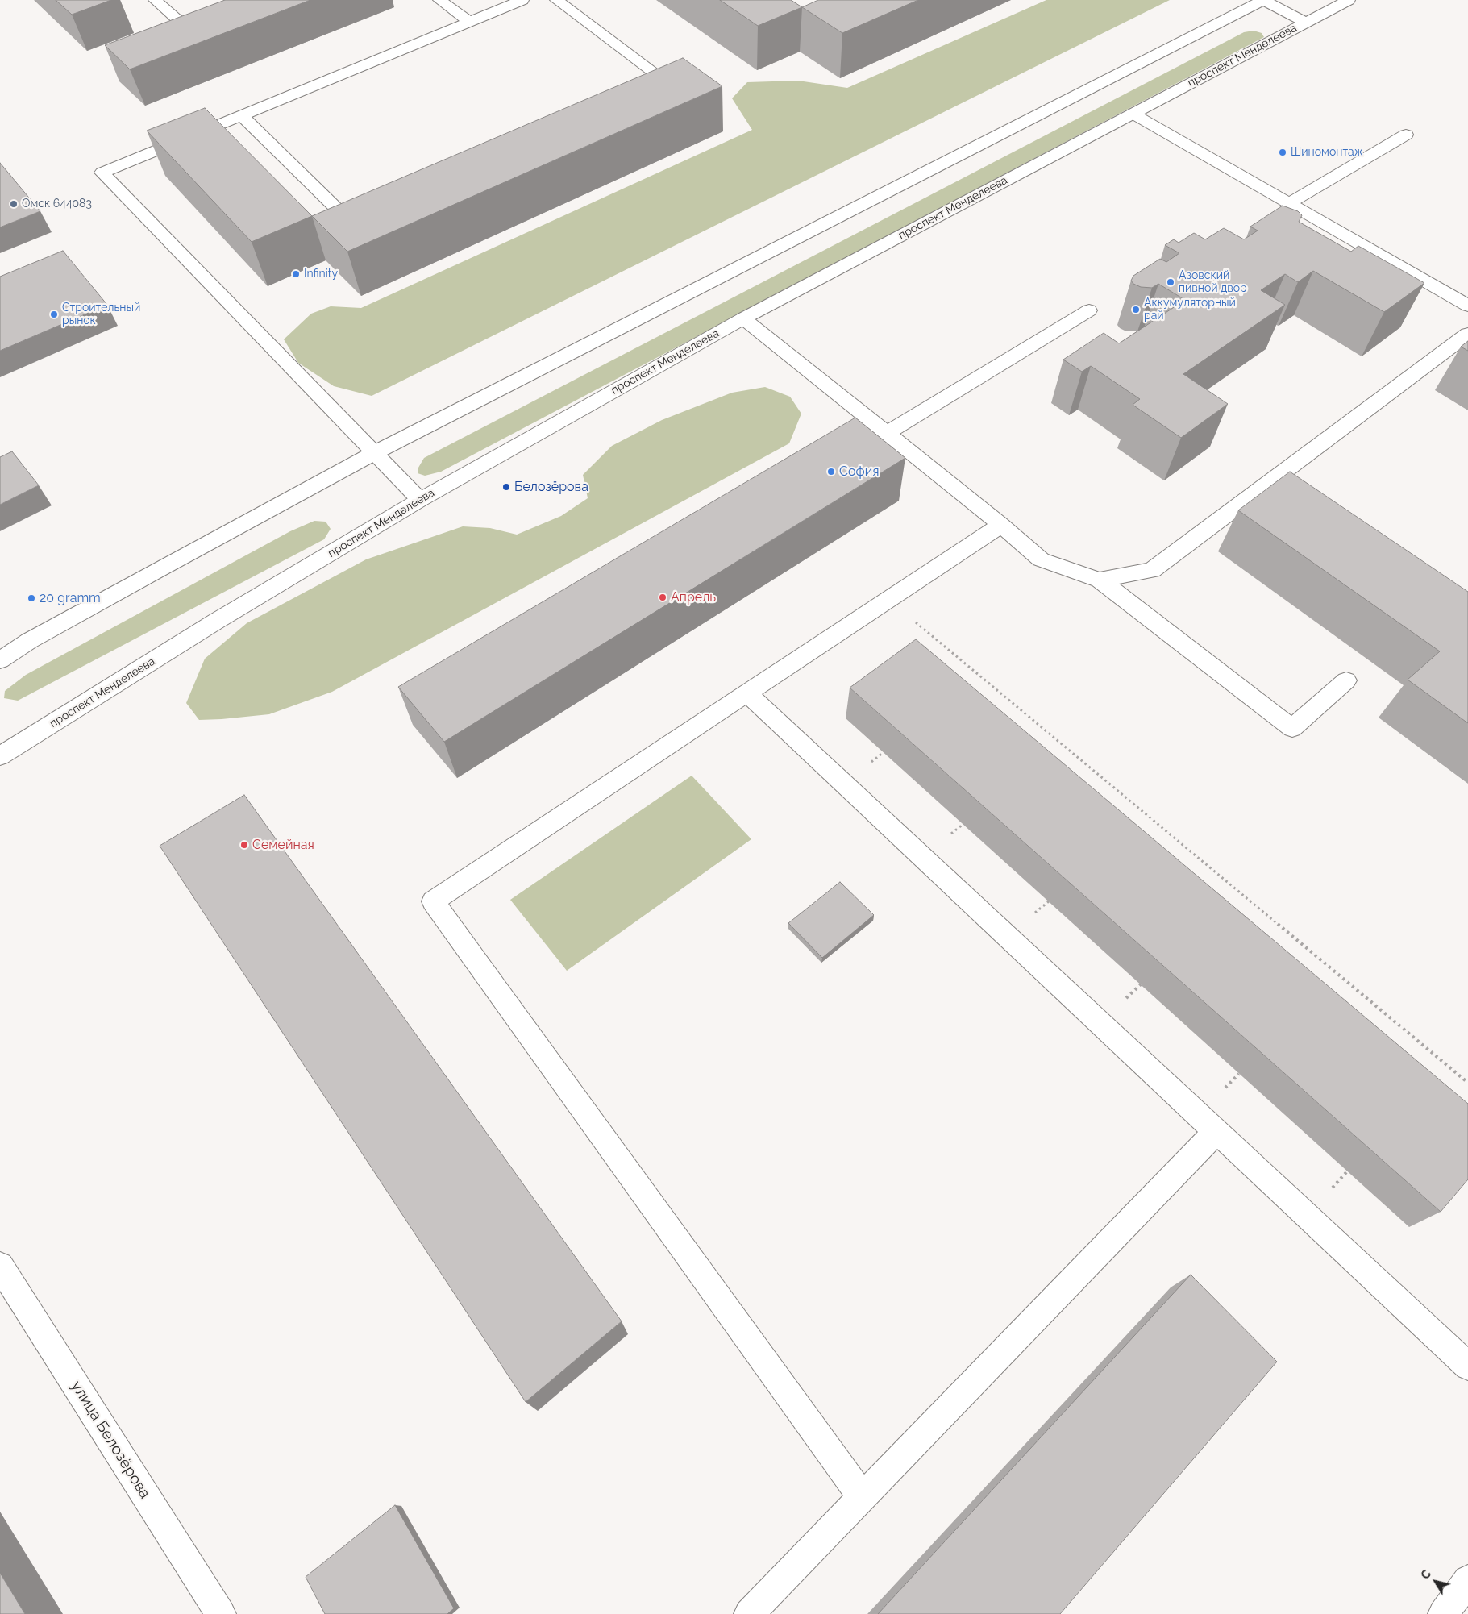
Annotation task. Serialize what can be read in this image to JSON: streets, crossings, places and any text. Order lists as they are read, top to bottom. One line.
{"streets":{"main road":["проспект Менделеева","улица Белозёрова"]},"places":["Шиномонтаж","Омск 644083","Infinity","Азовский пивной двор","Аккумуляторный рай","Строительный рынок","София","Белозёрова","Апрель","20 gramm","Семейная"],"north":"top left"}
